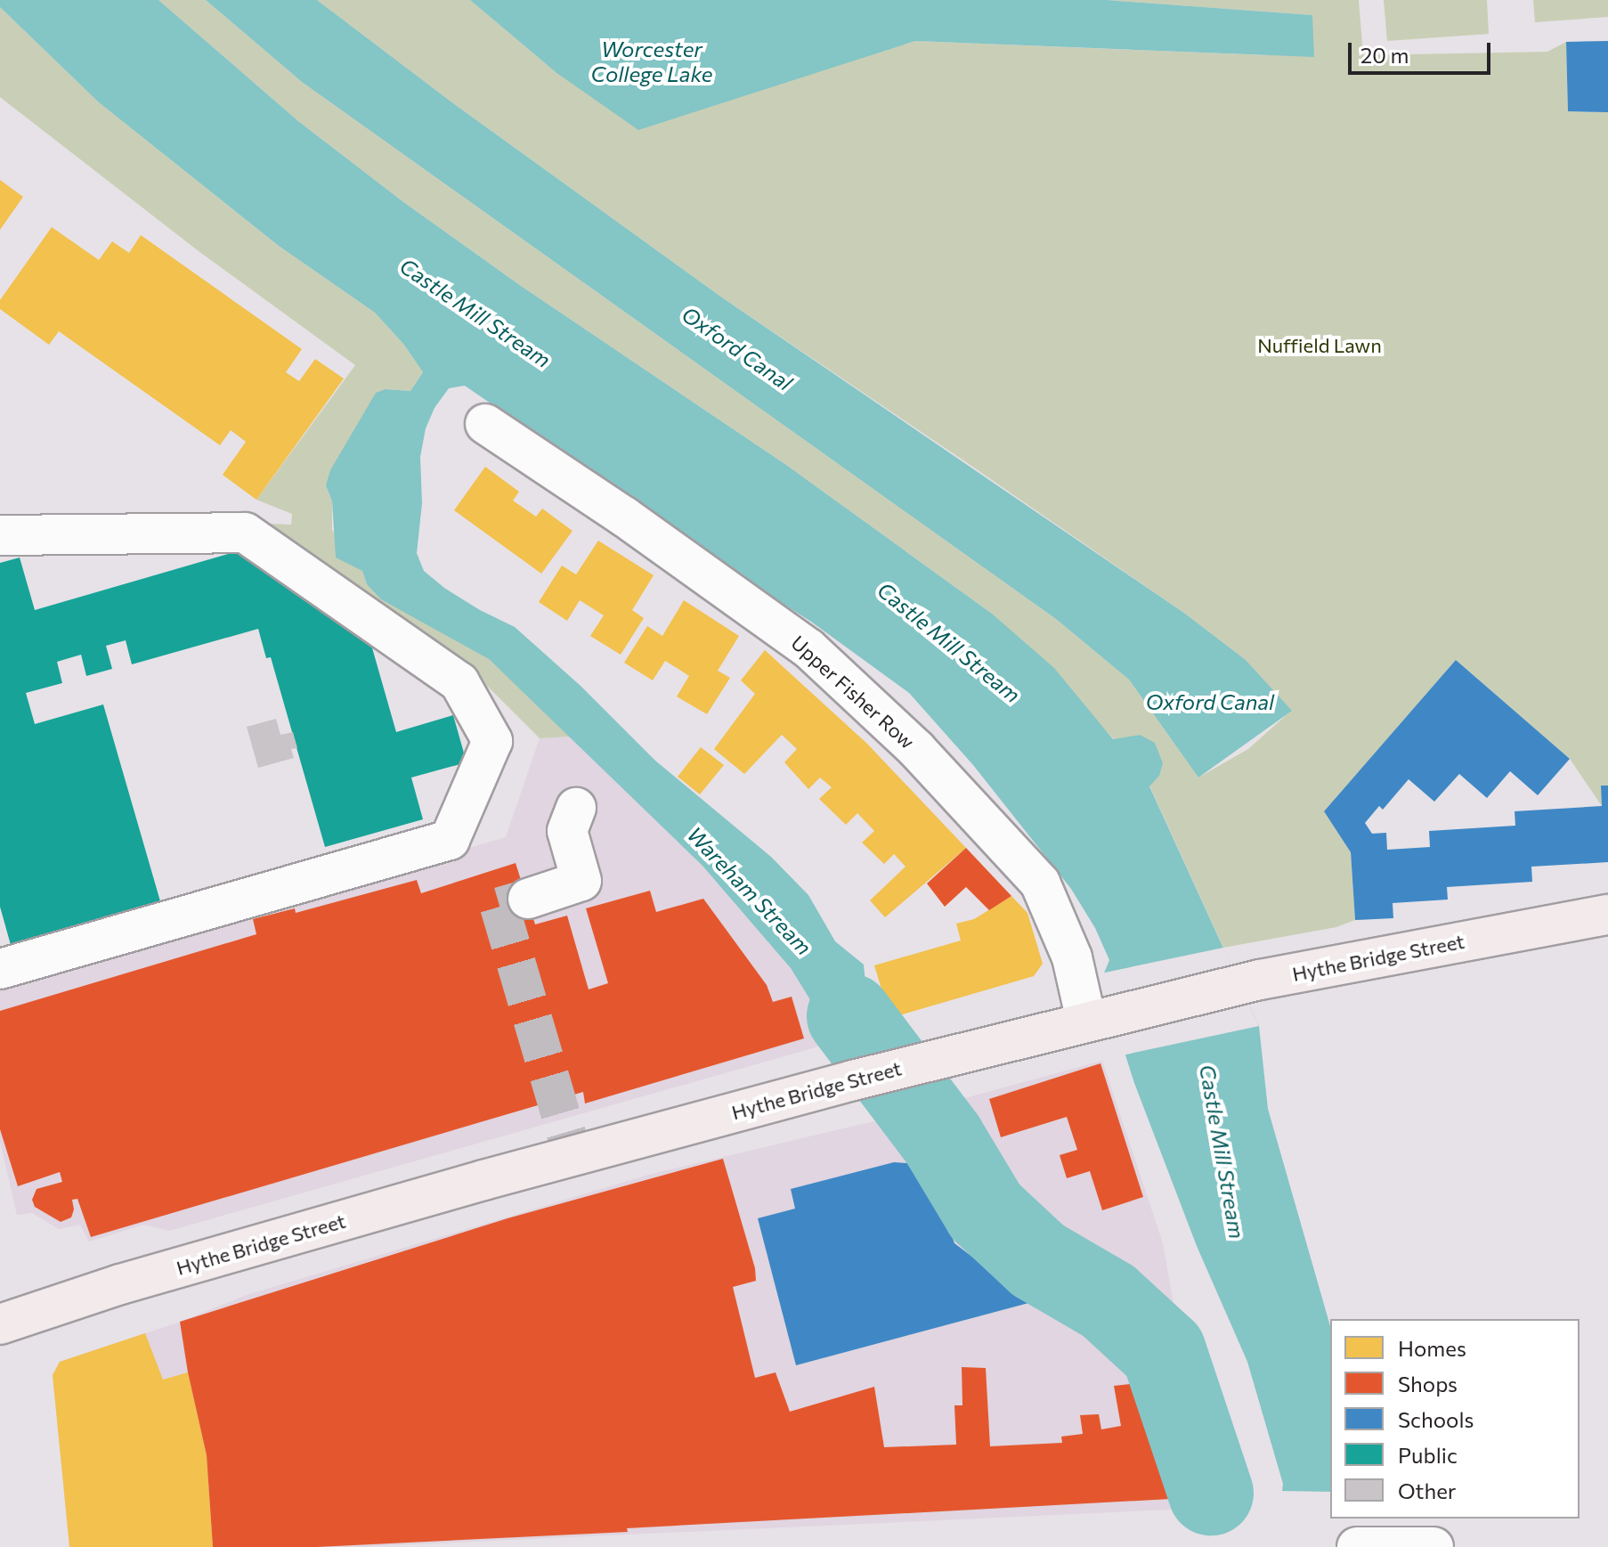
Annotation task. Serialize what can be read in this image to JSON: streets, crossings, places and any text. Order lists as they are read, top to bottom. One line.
{"streets":{"main road":["Hythe Bridge Street"],"street":["Upper Fisher Row"]},"crossings":[["Upper Fisher Row","Hythe Bridge Street"]],"water":["Worcester College Lake","Castle Mill Stream","Oxford Canal","Wareham Stream"],"parks":["Nuffield Lawn"],"legend":["Homes","Shops","Schools","Public","Other"],"scale_bar":"20 m"}
